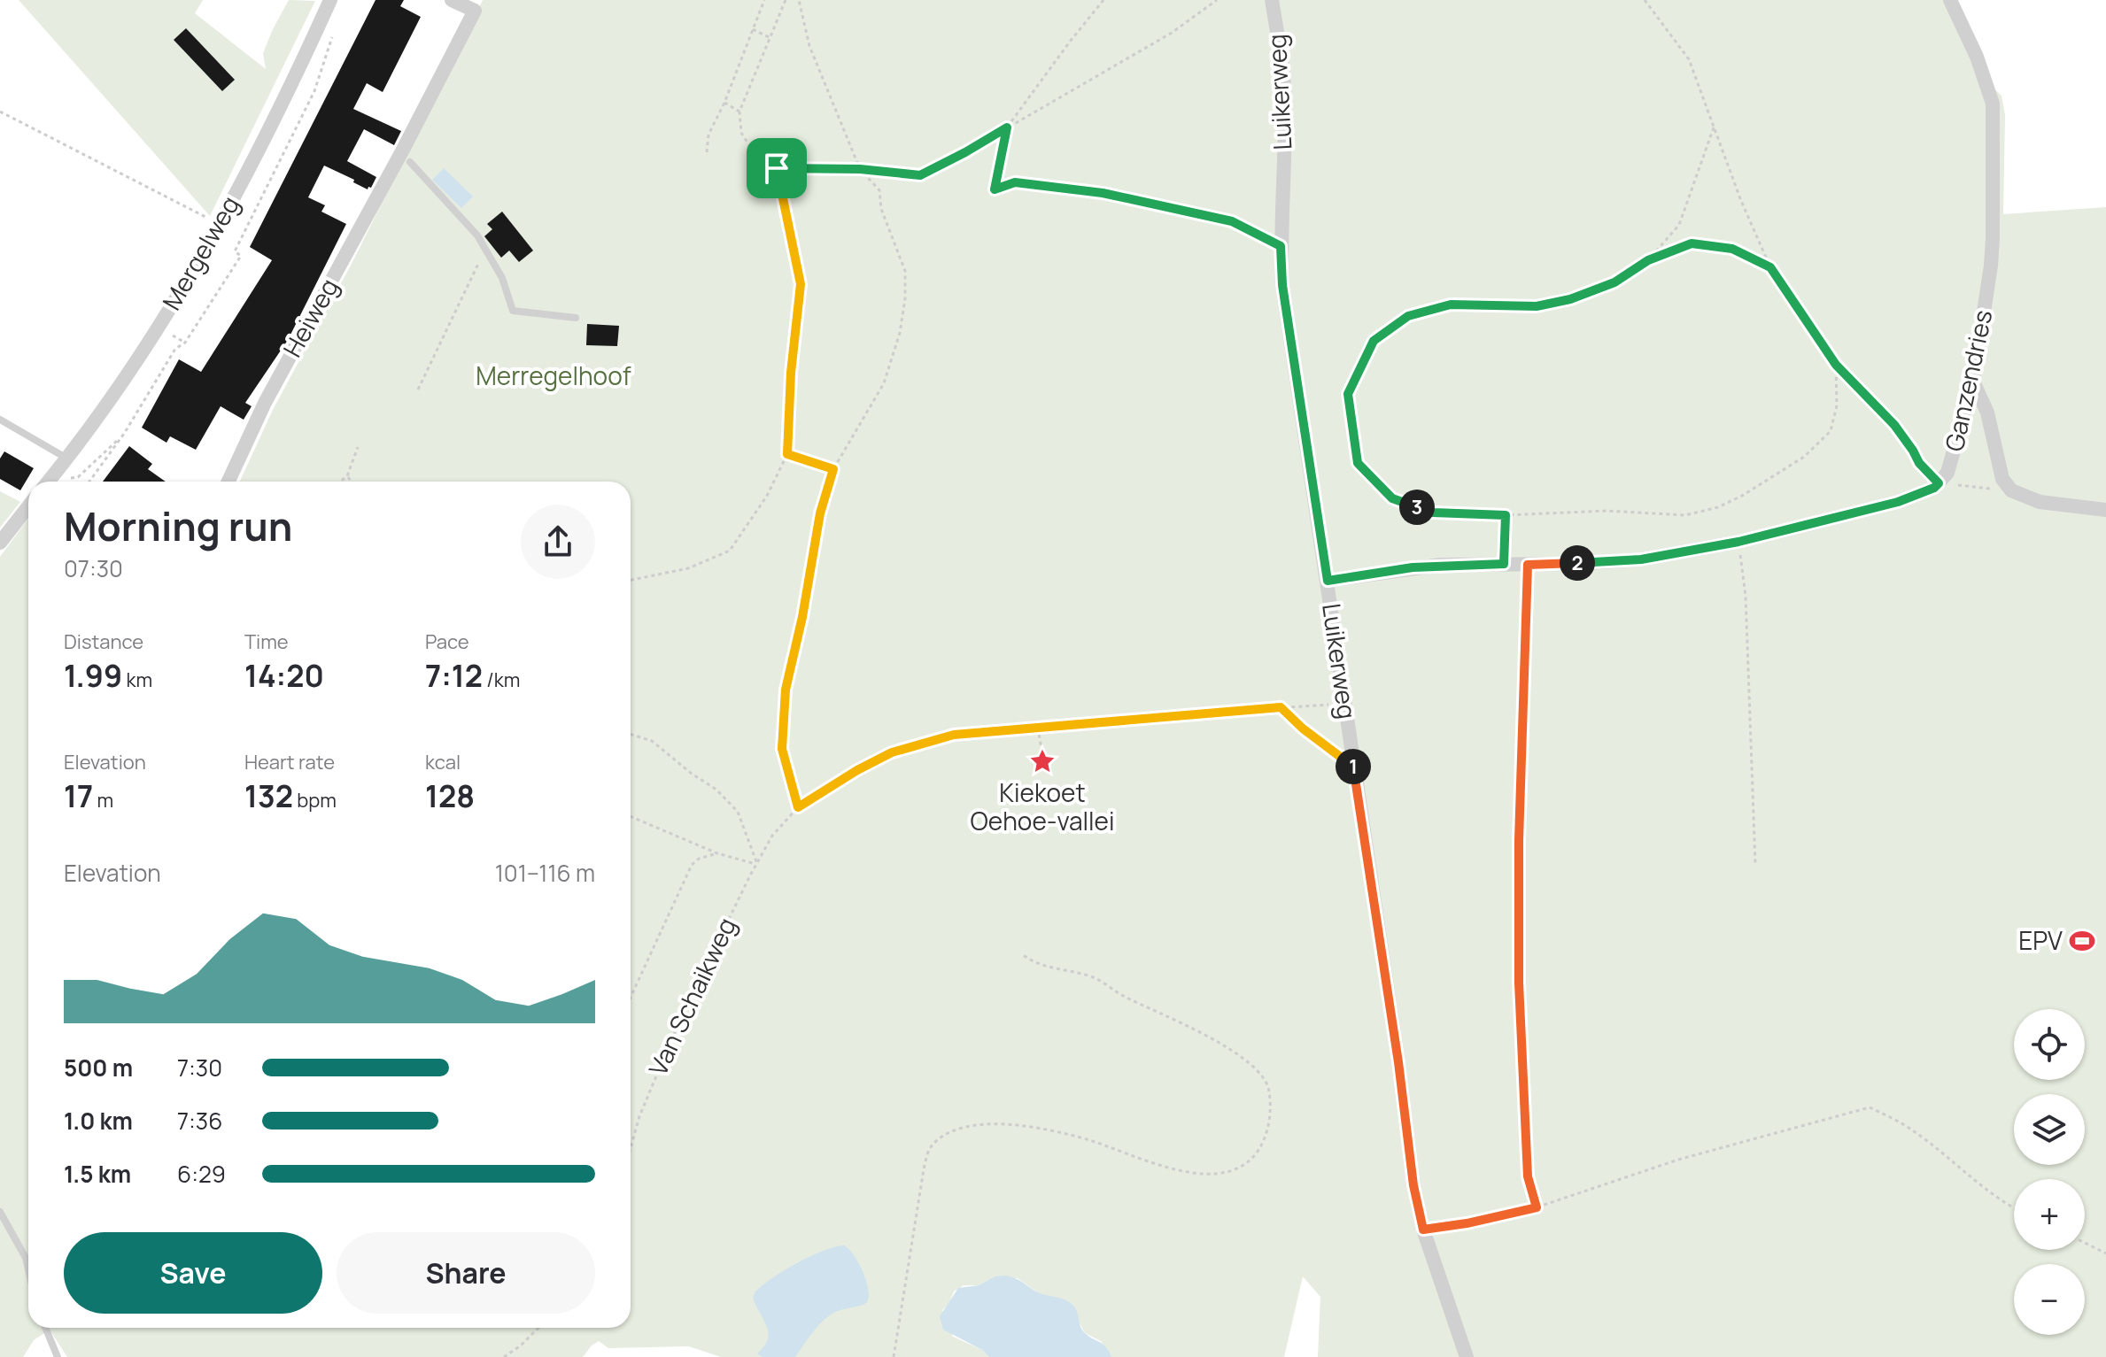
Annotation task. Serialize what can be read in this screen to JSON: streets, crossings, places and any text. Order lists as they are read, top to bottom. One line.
{"streets":{"street":["Luikerweg","Mergelweg","Heiweg","Ganzendries"],"path":["Van Schaikweg"]},"crossings":[["Luikerweg","Ganzendries"],["Luikerweg","Van Schaikweg"]],"parks":["Merregelhoof"],"places":{"place":["Kiekoet Oehoe-vallei"],"sports":["EPV"]},"page":{"heading":["Morning run","07:30"],"pins":["3","2","1"],"stats":[["Distance","1.99 km"],["Time","14:20"],["Pace","7:12 /km"],["Elevation","17 m"],["Heart rate","132 bpm"],["kcal","128"]],"chart":["Elevation","101–116 m"],"map_buttons":["+","−"],"list":[{"name":"500 m","note":"7:30"},{"name":"1.0 km","note":"7:36"},{"name":"1.5 km","note":"6:29"}],"buttons":["Save","Share"]}}
